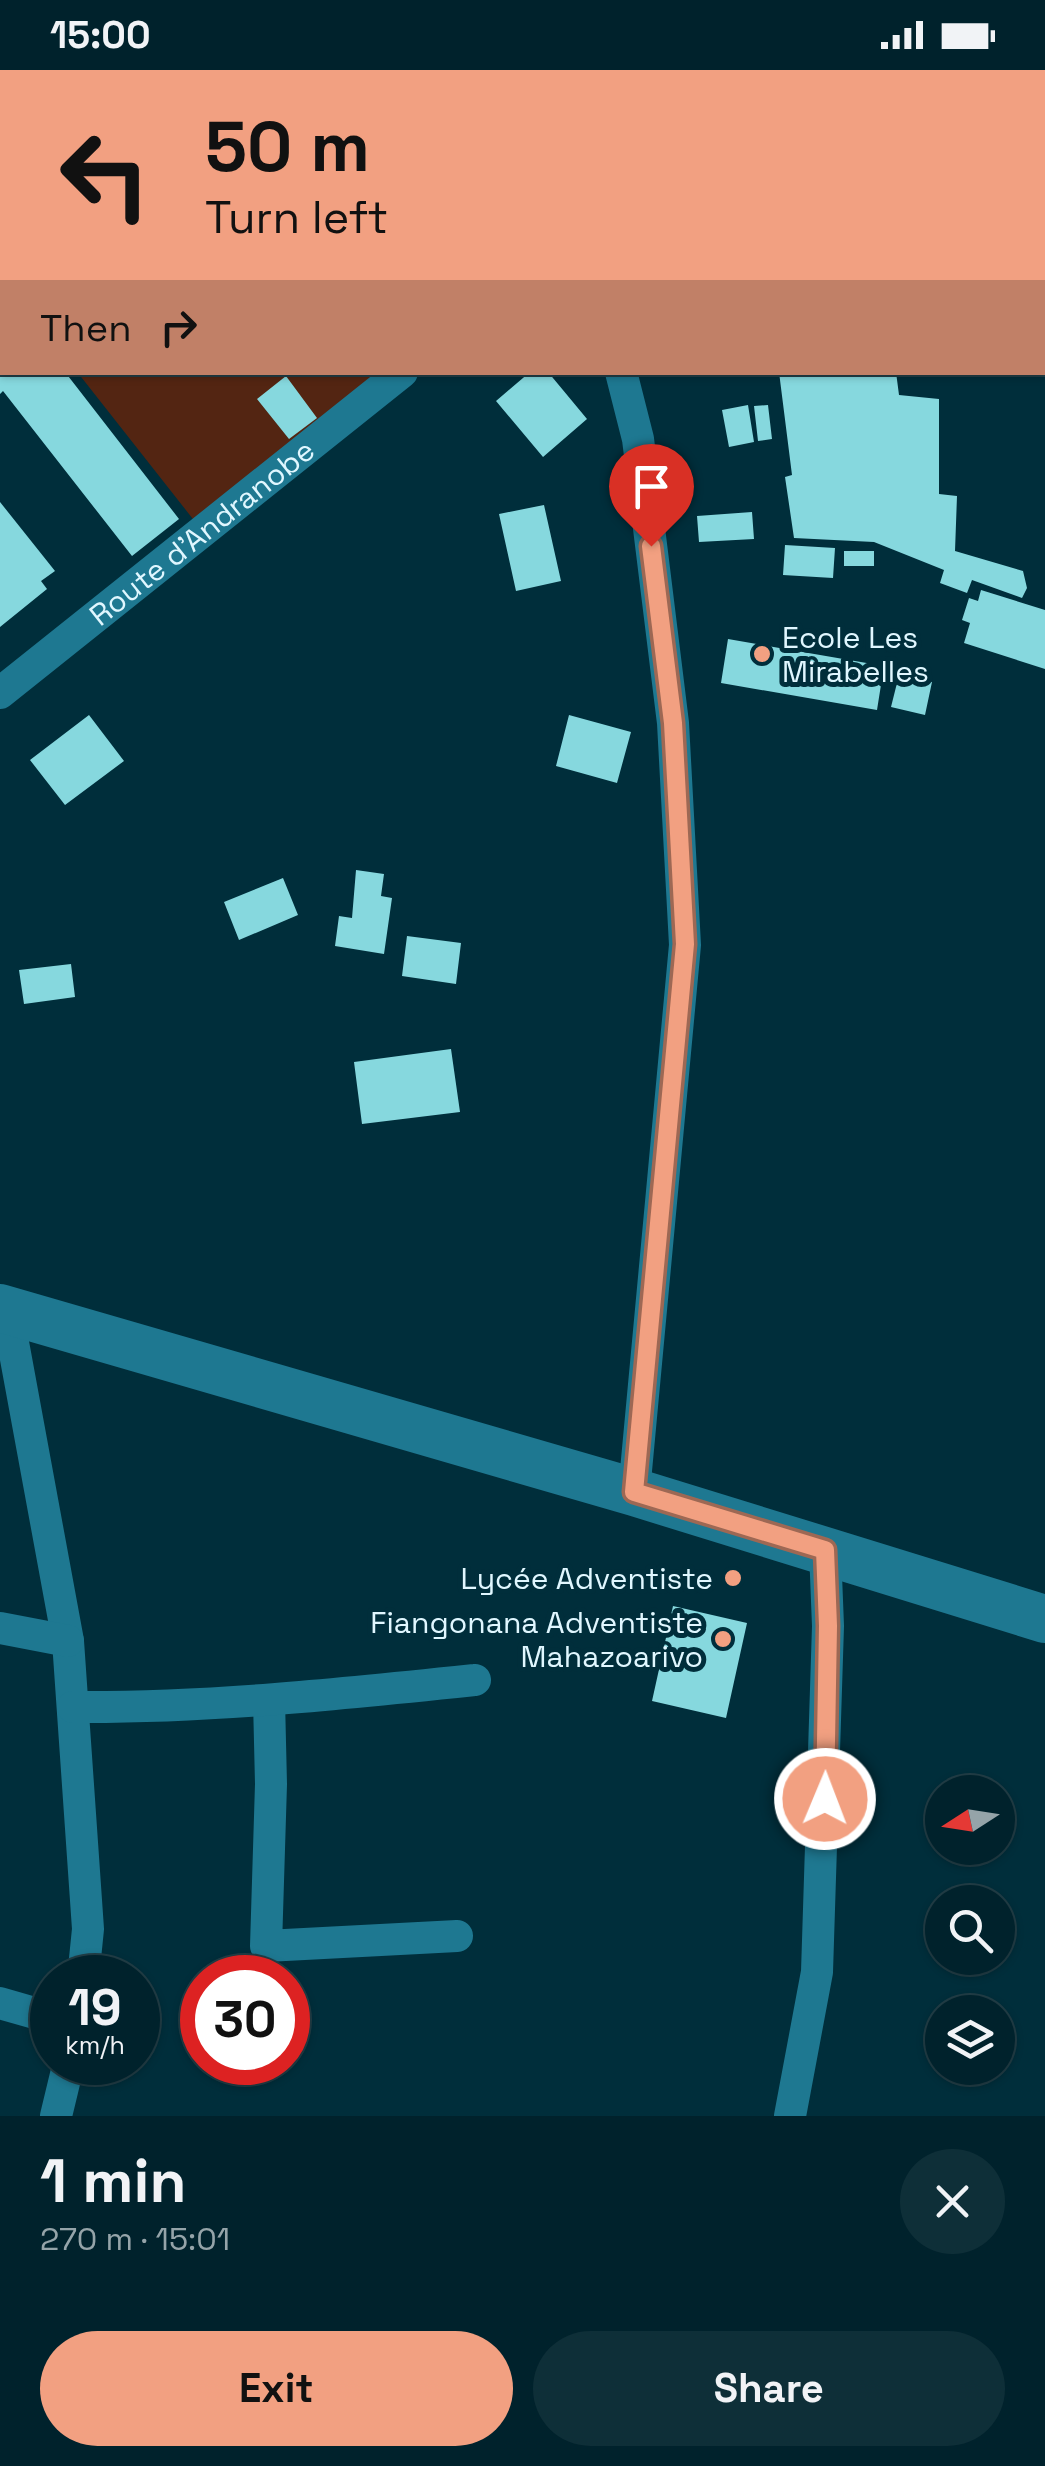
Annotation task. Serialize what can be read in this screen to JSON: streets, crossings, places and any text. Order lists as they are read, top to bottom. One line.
{"streets":{"street":["Route d'Andranobe"]},"places":["Ecole Les Mirabelles","Lycée Adventiste","Fiangonana Adventiste Mahazoarivo"],"north":"left","page":{"status":"15:00","turn":["50 m","Turn left"],"then":"Then","speed":"19 km/h","limit":"30","heading":["1 min","270 m · 15:01"],"buttons":["Exit","Share"]}}
